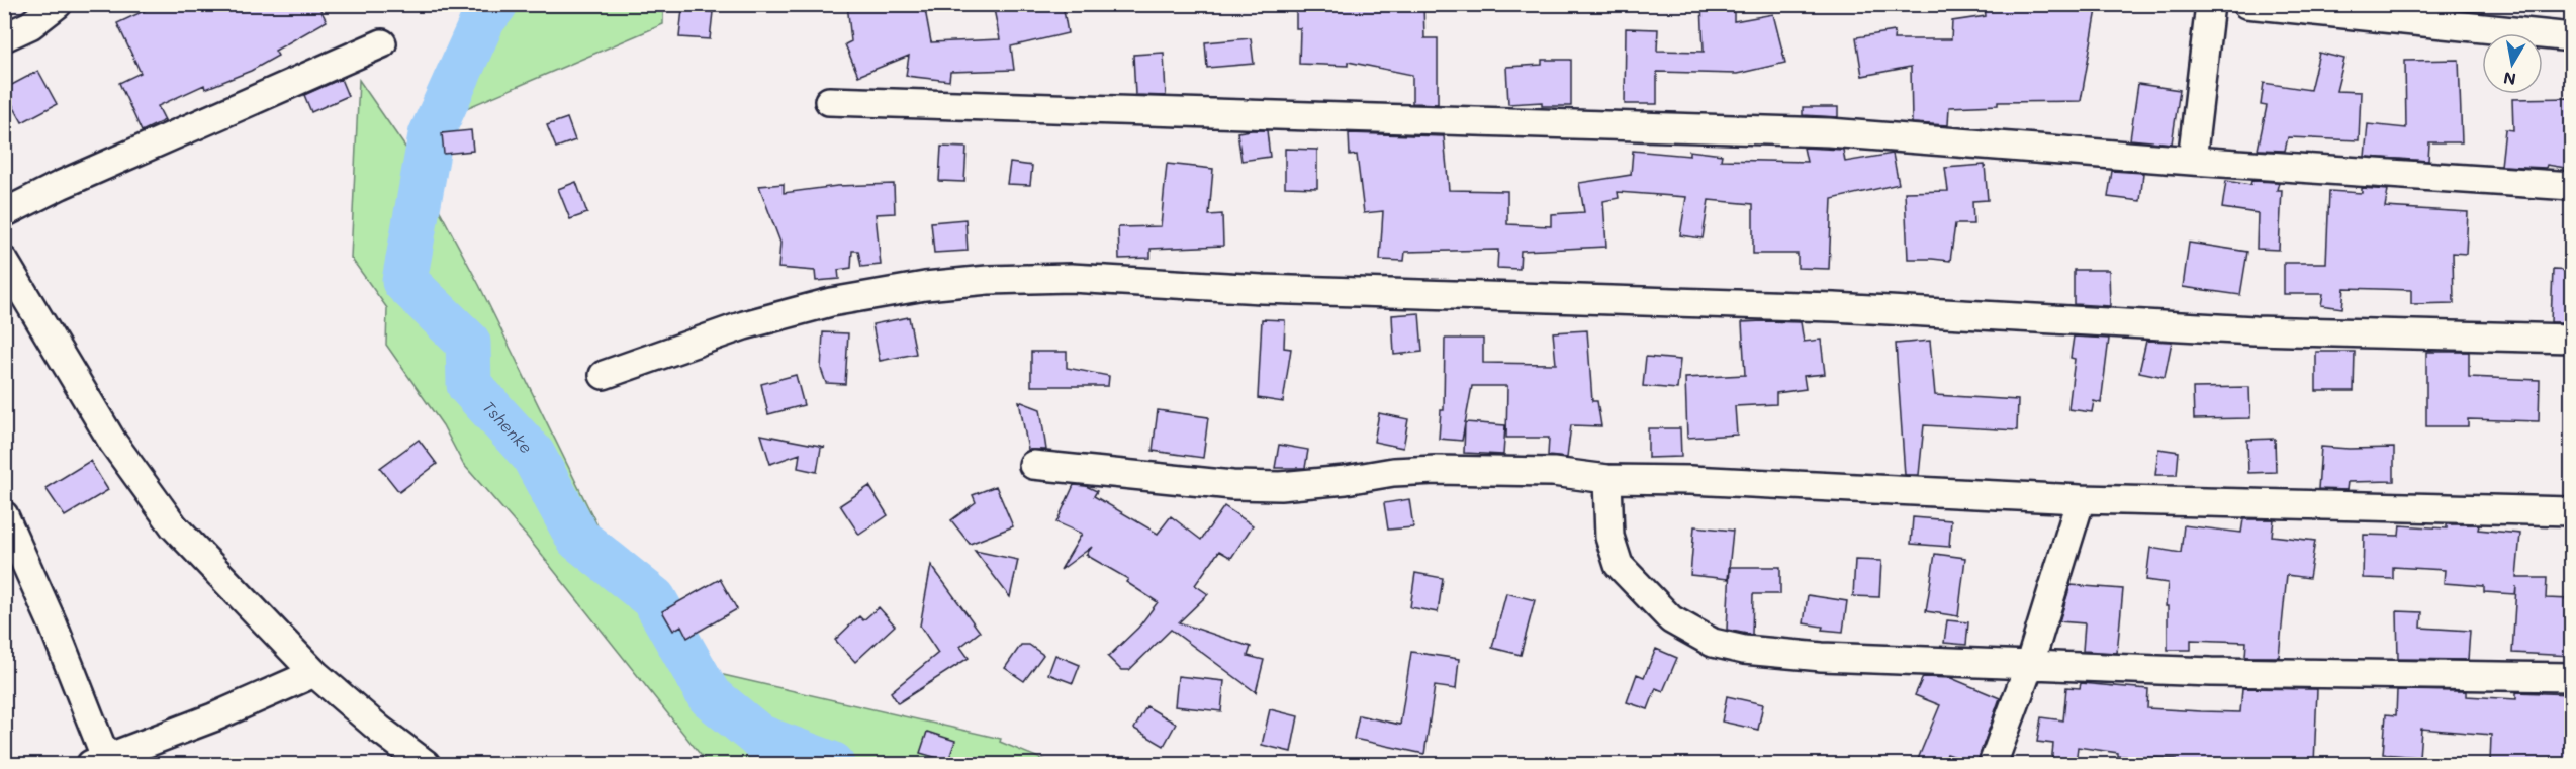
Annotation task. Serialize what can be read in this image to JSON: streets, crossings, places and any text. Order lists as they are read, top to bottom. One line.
{"water":["Tshenke"],"north":"bottom"}
